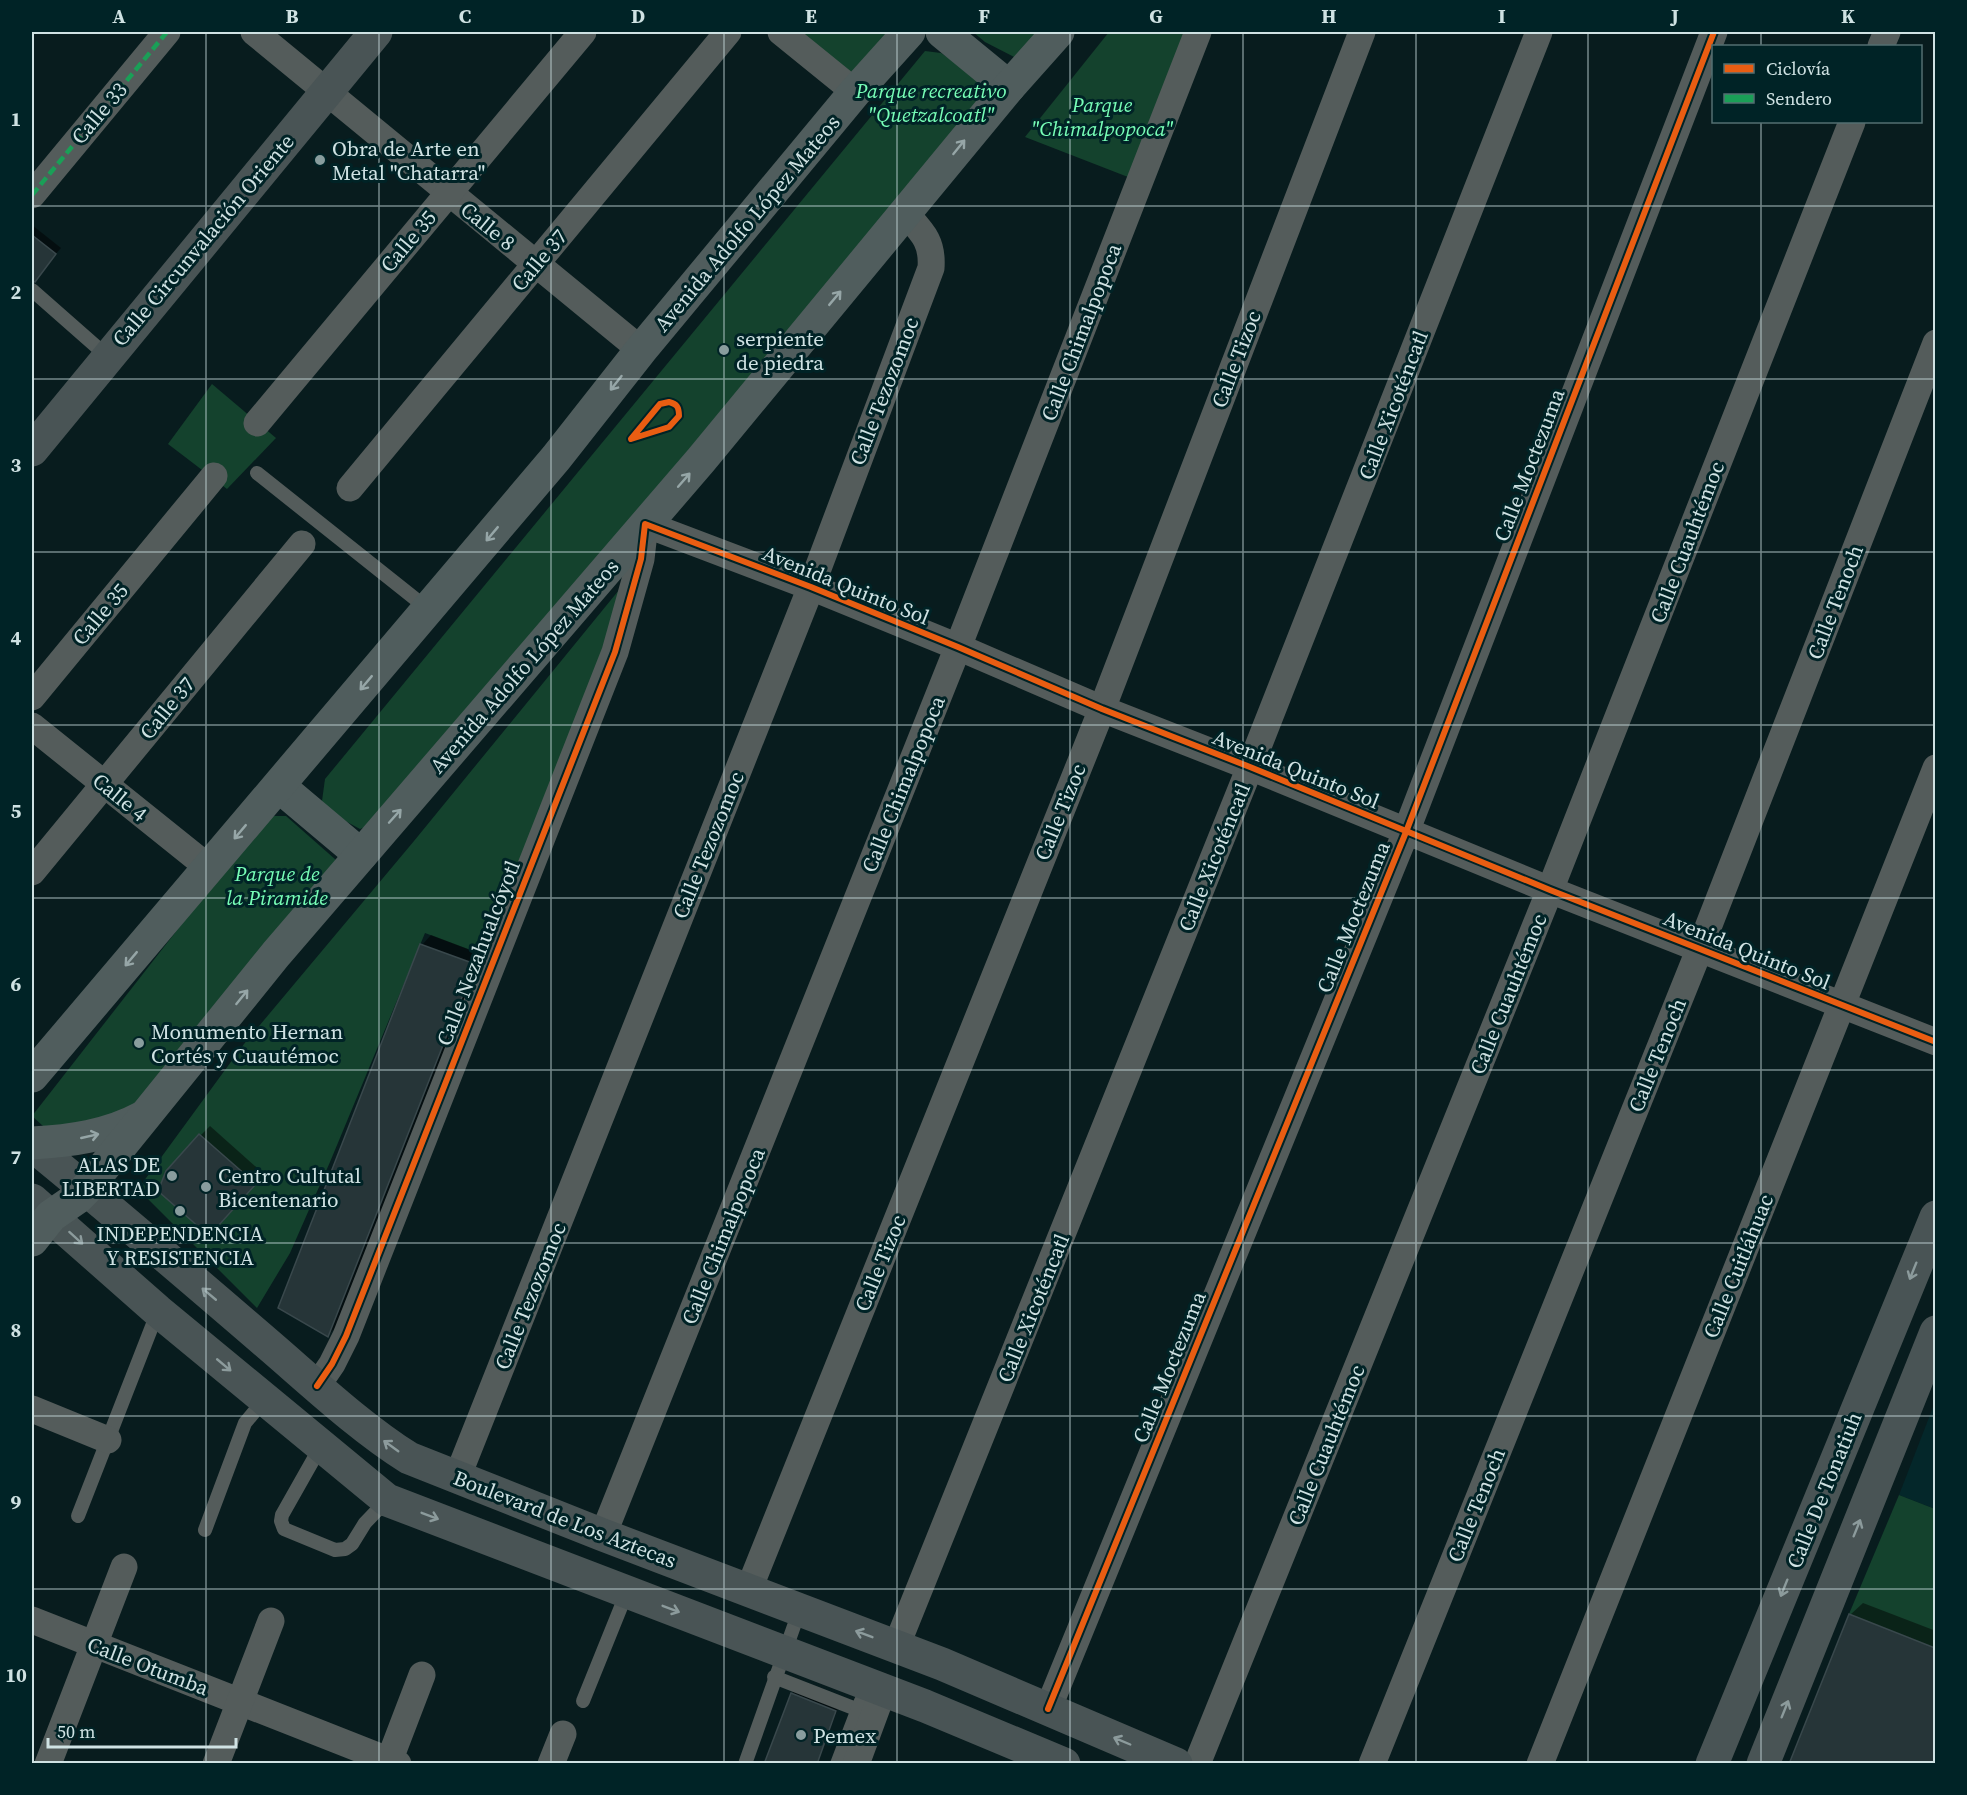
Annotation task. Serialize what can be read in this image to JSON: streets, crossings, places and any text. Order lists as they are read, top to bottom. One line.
{"streets":{"main road":["Avenida Adolfo López Mateos","Calle Circunvalación Oriente","Calle De Tonatiuh","Boulevard de Los Aztecas"],"street":["Calle 33","Calle 8","Calle 35","Calle 37","Calle Chimalpopoca","Calle Tizoc","Calle Tezozomoc","Calle Xicoténcatl","Calle Moctezuma","Calle Cuauhtémoc","Avenida Quinto Sol","Calle Tenoch","Calle 4","Calle Nezahualcóyotl","Calle Cuitláhuac","Calle Otumba"]},"crossings":[["Avenida Adolfo López Mateos","Calle 8"],["Avenida Adolfo López Mateos","Calle Tezozomoc"],["Avenida Adolfo López Mateos","Avenida Quinto Sol"],["Avenida Adolfo López Mateos","Calle 4"],["Avenida Adolfo López Mateos","Calle Nezahualcóyotl"],["Avenida Adolfo López Mateos","Boulevard de Los Aztecas"],["Calle 8","Calle Circunvalación Oriente"],["Calle 8","Calle 35"],["Calle 8","Calle 37"],["Calle 37","Calle 4"],["Calle Chimalpopoca","Avenida Quinto Sol"],["Calle Chimalpopoca","Boulevard de Los Aztecas"],["Calle Tizoc","Avenida Quinto Sol"],["Calle Tizoc","Boulevard de Los Aztecas"],["Calle Tezozomoc","Avenida Quinto Sol"],["Calle Tezozomoc","Boulevard de Los Aztecas"],["Calle Xicoténcatl","Avenida Quinto Sol"],["Calle Xicoténcatl","Boulevard de Los Aztecas"],["Calle Moctezuma","Avenida Quinto Sol"],["Calle Moctezuma","Boulevard de Los Aztecas"],["Calle Cuauhtémoc","Avenida Quinto Sol"],["Avenida Quinto Sol","Calle Tenoch"],["Avenida Quinto Sol","Calle Nezahualcóyotl"],["Avenida Quinto Sol","Calle Cuitláhuac"],["Calle Nezahualcóyotl","Boulevard de Los Aztecas"]],"parks":["Parque recreativo \"Quetzalcoatl\"","Parque \"Chimalpopoca\"","Parque de la Piramide"],"places":["Obra de Arte en Metal \"Chatarra\"","serpiente de piedra","Monumento Hernan Cortés y Cuautémoc","ALAS DE LIBERTAD","Centro Cultutal Bicentenario","INDEPENDENCIA Y RESISTENCIA","Pemex"],"legend":["Ciclovía","Sendero"],"scale_bar":"50 m","grid":{"columns":["A","B","C","D","E","F","G","H","I","J","K"],"rows":["1","2","3","4","5","6","7","8","9","10"]}}
